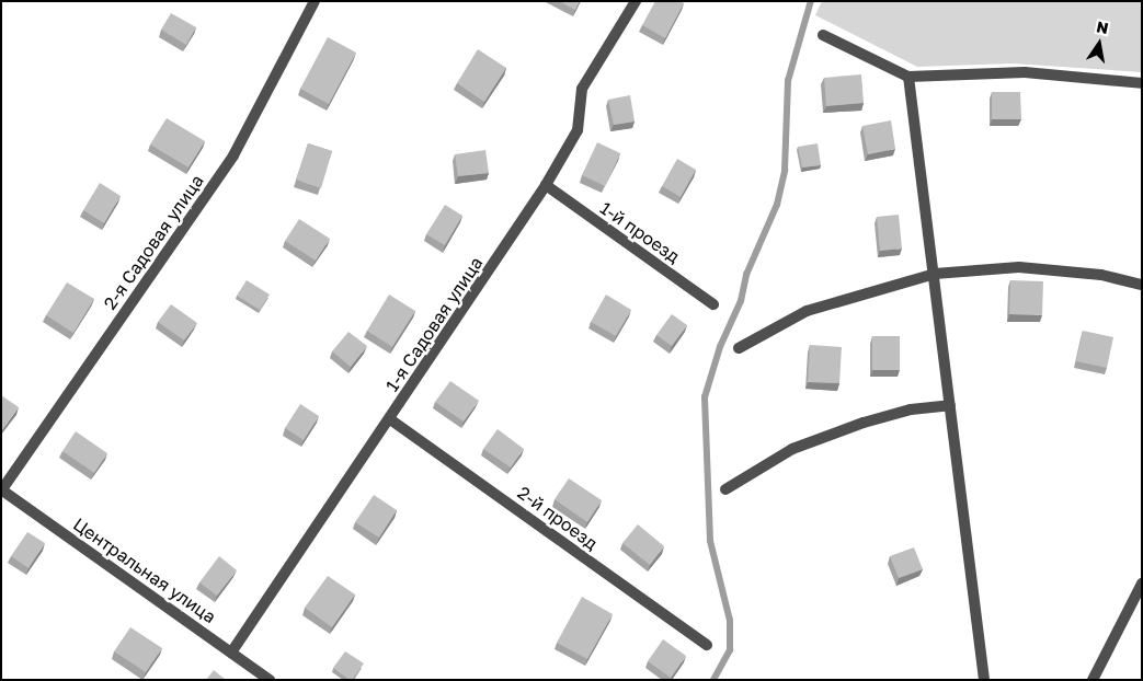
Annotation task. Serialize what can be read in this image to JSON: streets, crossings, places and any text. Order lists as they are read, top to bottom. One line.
{"streets":{"street":["1-й проезд","2-я Садовая улица","1-я Садовая улица","2-й проезд","Центральная улица"]},"crossings":[["1-й проезд","1-я Садовая улица"],["2-я Садовая улица","Центральная улица"],["1-я Садовая улица","2-й проезд"],["1-я Садовая улица","Центральная улица"]],"north":"top"}
